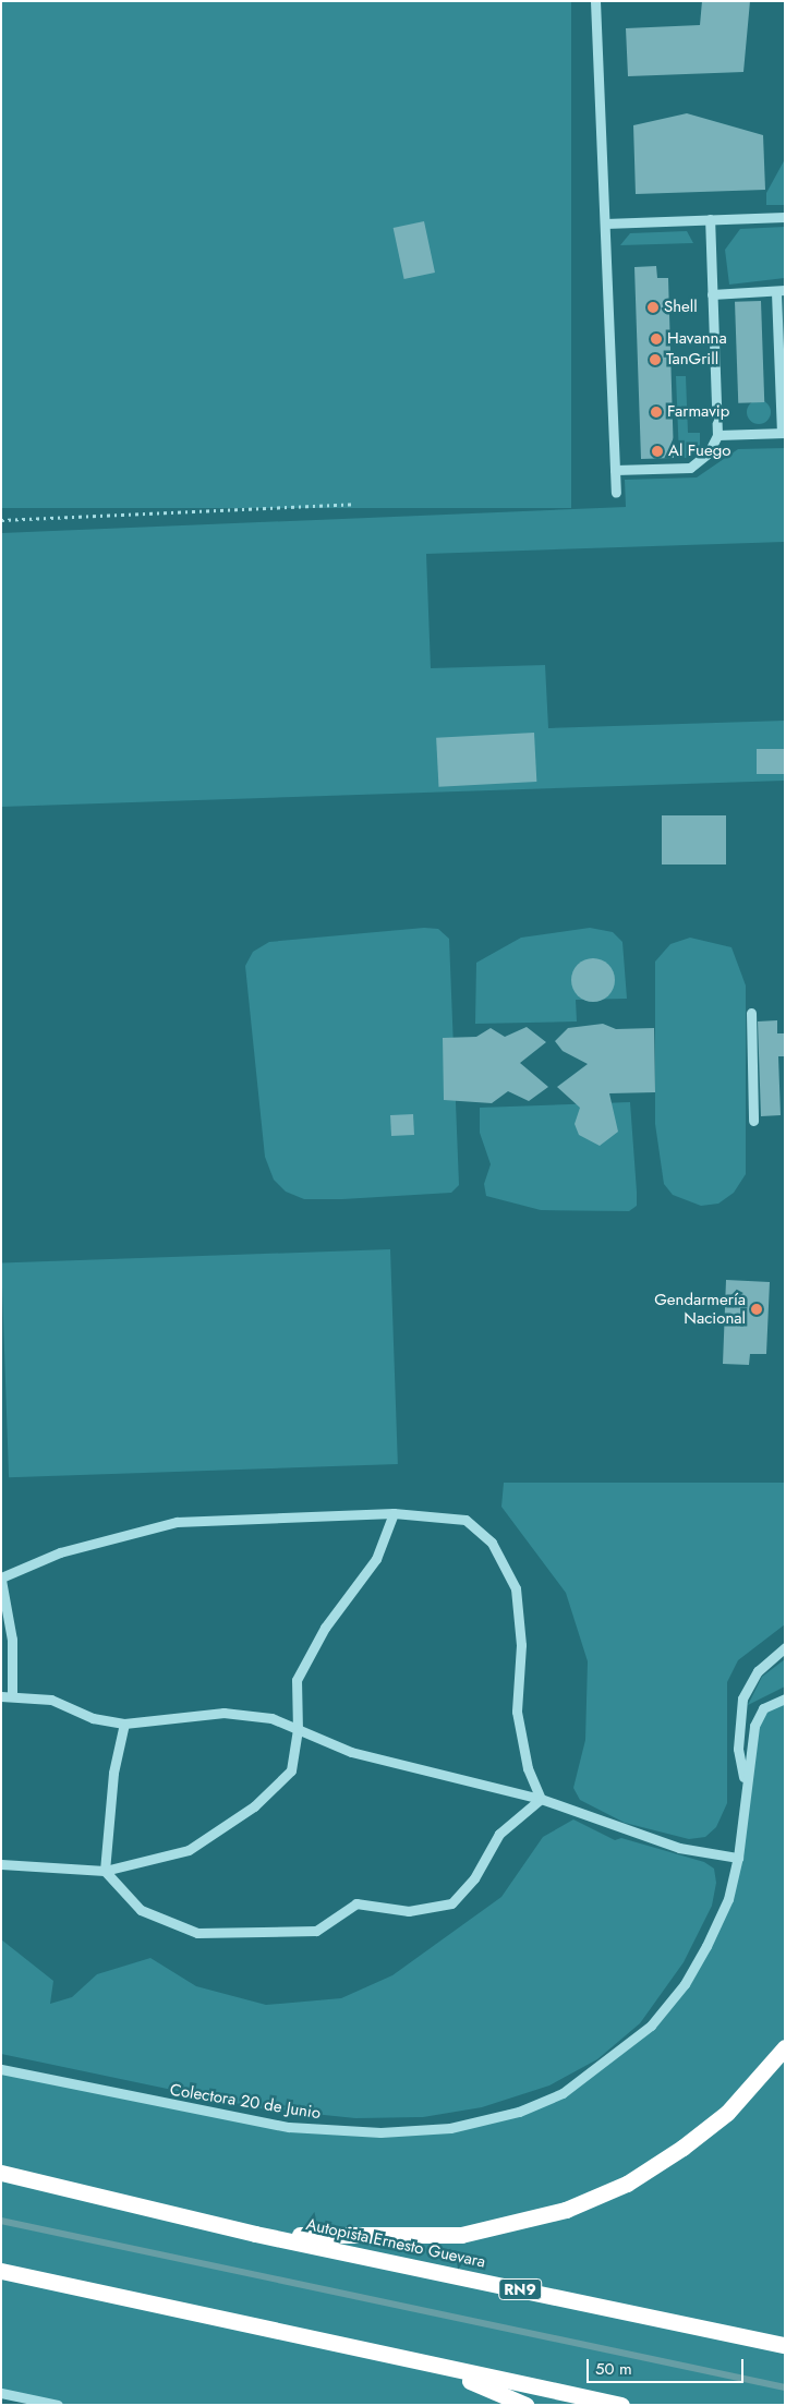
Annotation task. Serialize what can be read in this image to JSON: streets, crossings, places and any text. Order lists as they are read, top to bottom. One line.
{"streets":{"highway":["Autopista Ernesto Guevara","RN9"],"street":["Colectora 20 de Junio"]},"places":["Shell","Havanna","TanGrill","Farmavip","Al Fuego","Gendarmería Nacional"],"scale_bar":"50 m"}
